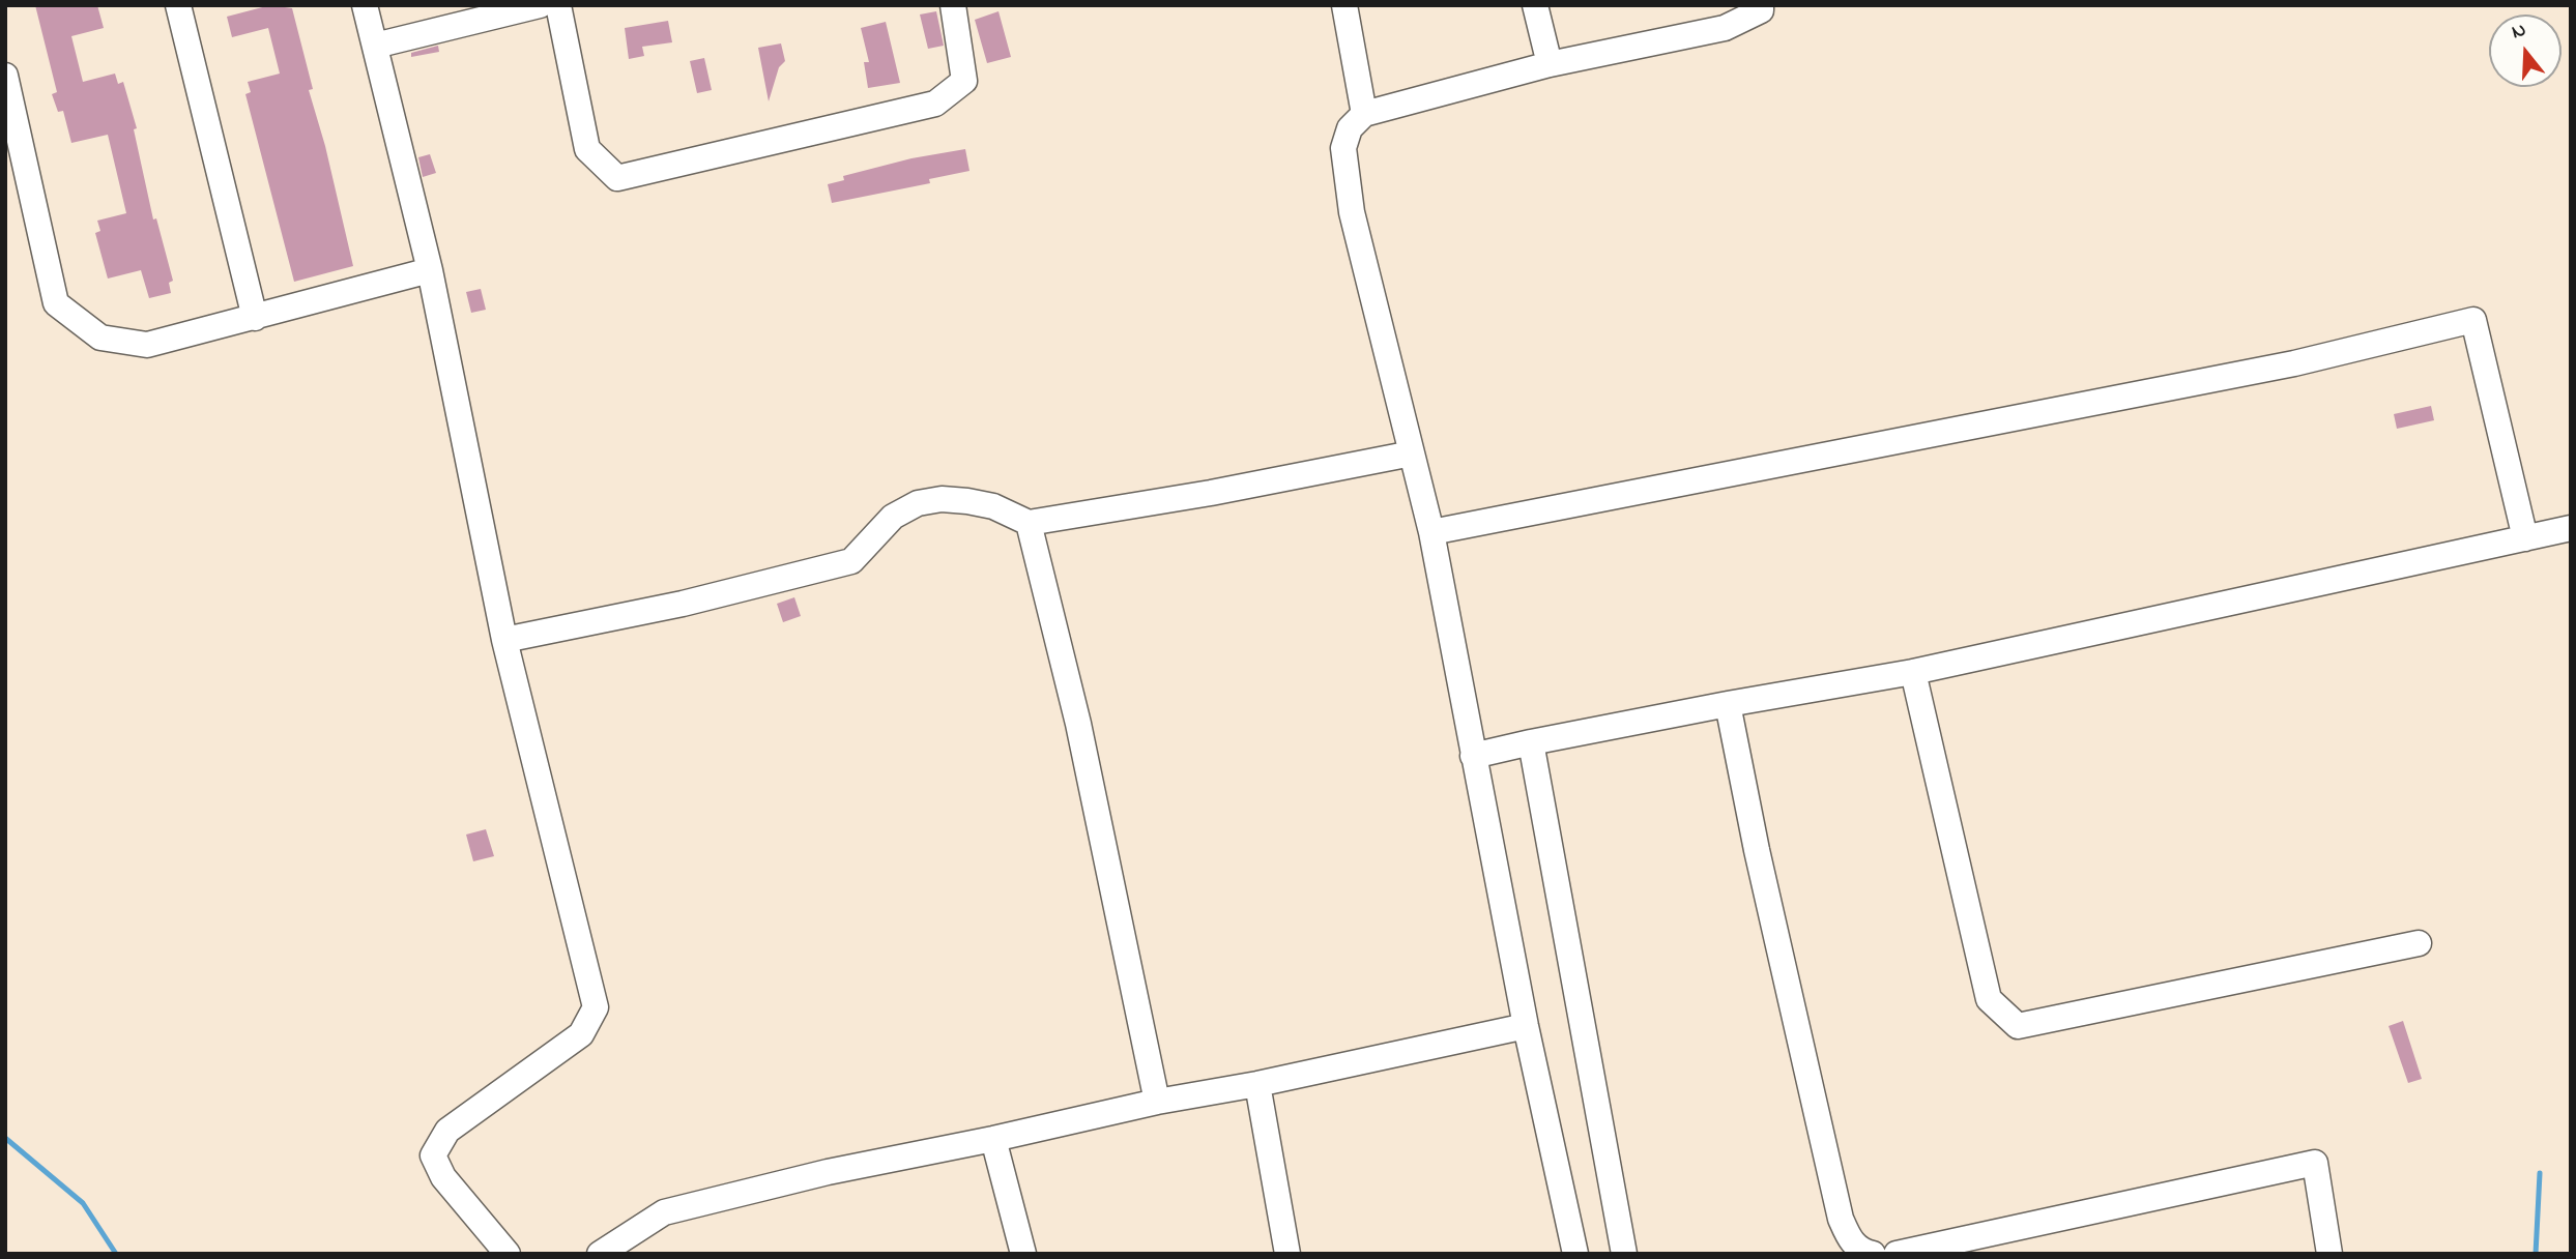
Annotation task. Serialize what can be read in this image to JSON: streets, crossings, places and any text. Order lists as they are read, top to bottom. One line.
{"north":"top"}
